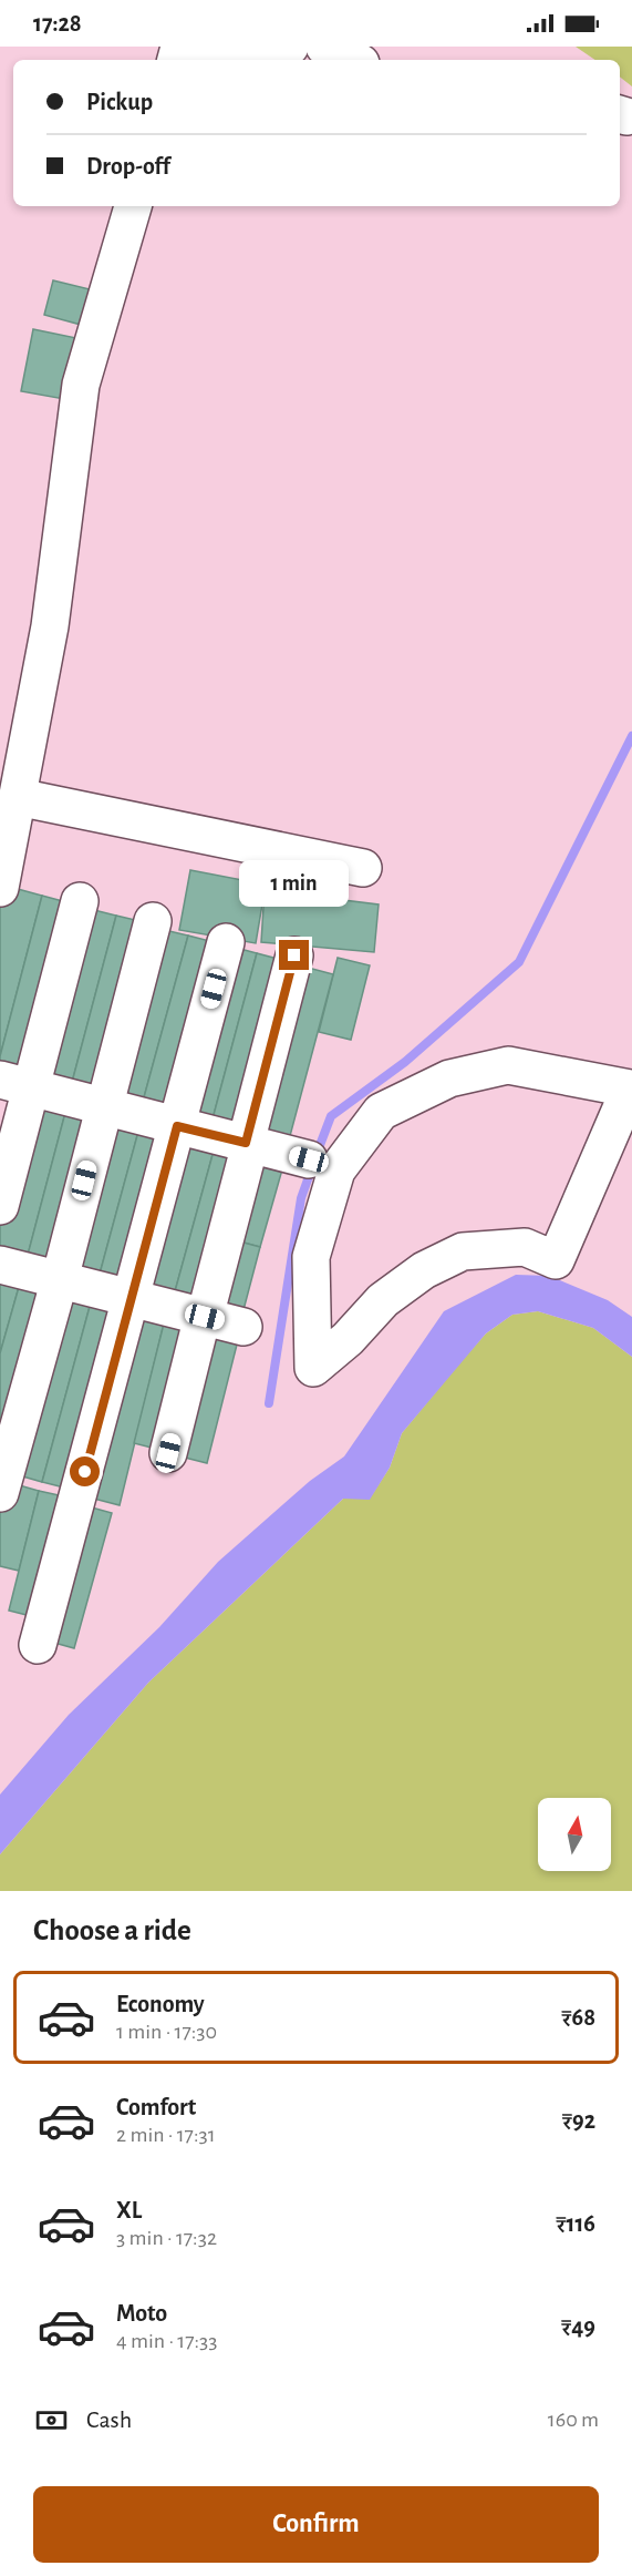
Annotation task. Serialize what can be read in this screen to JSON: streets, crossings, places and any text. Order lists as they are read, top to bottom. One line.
{"north":"top","page":{"status":"17:28","banner":["Pickup","Drop-off"],"bubble":"1 min","heading":"Choose a ride","list":[{"name":"Economy","note":"1 min · 17:30","value":"₹68"},{"name":"Comfort","note":"2 min · 17:31","value":"₹92"},{"name":"XL","note":"3 min · 17:32","value":"₹116"},{"name":"Moto","note":"4 min · 17:33","value":"₹49"}],"pay":["Cash","160 m"],"buttons":"Confirm"}}
